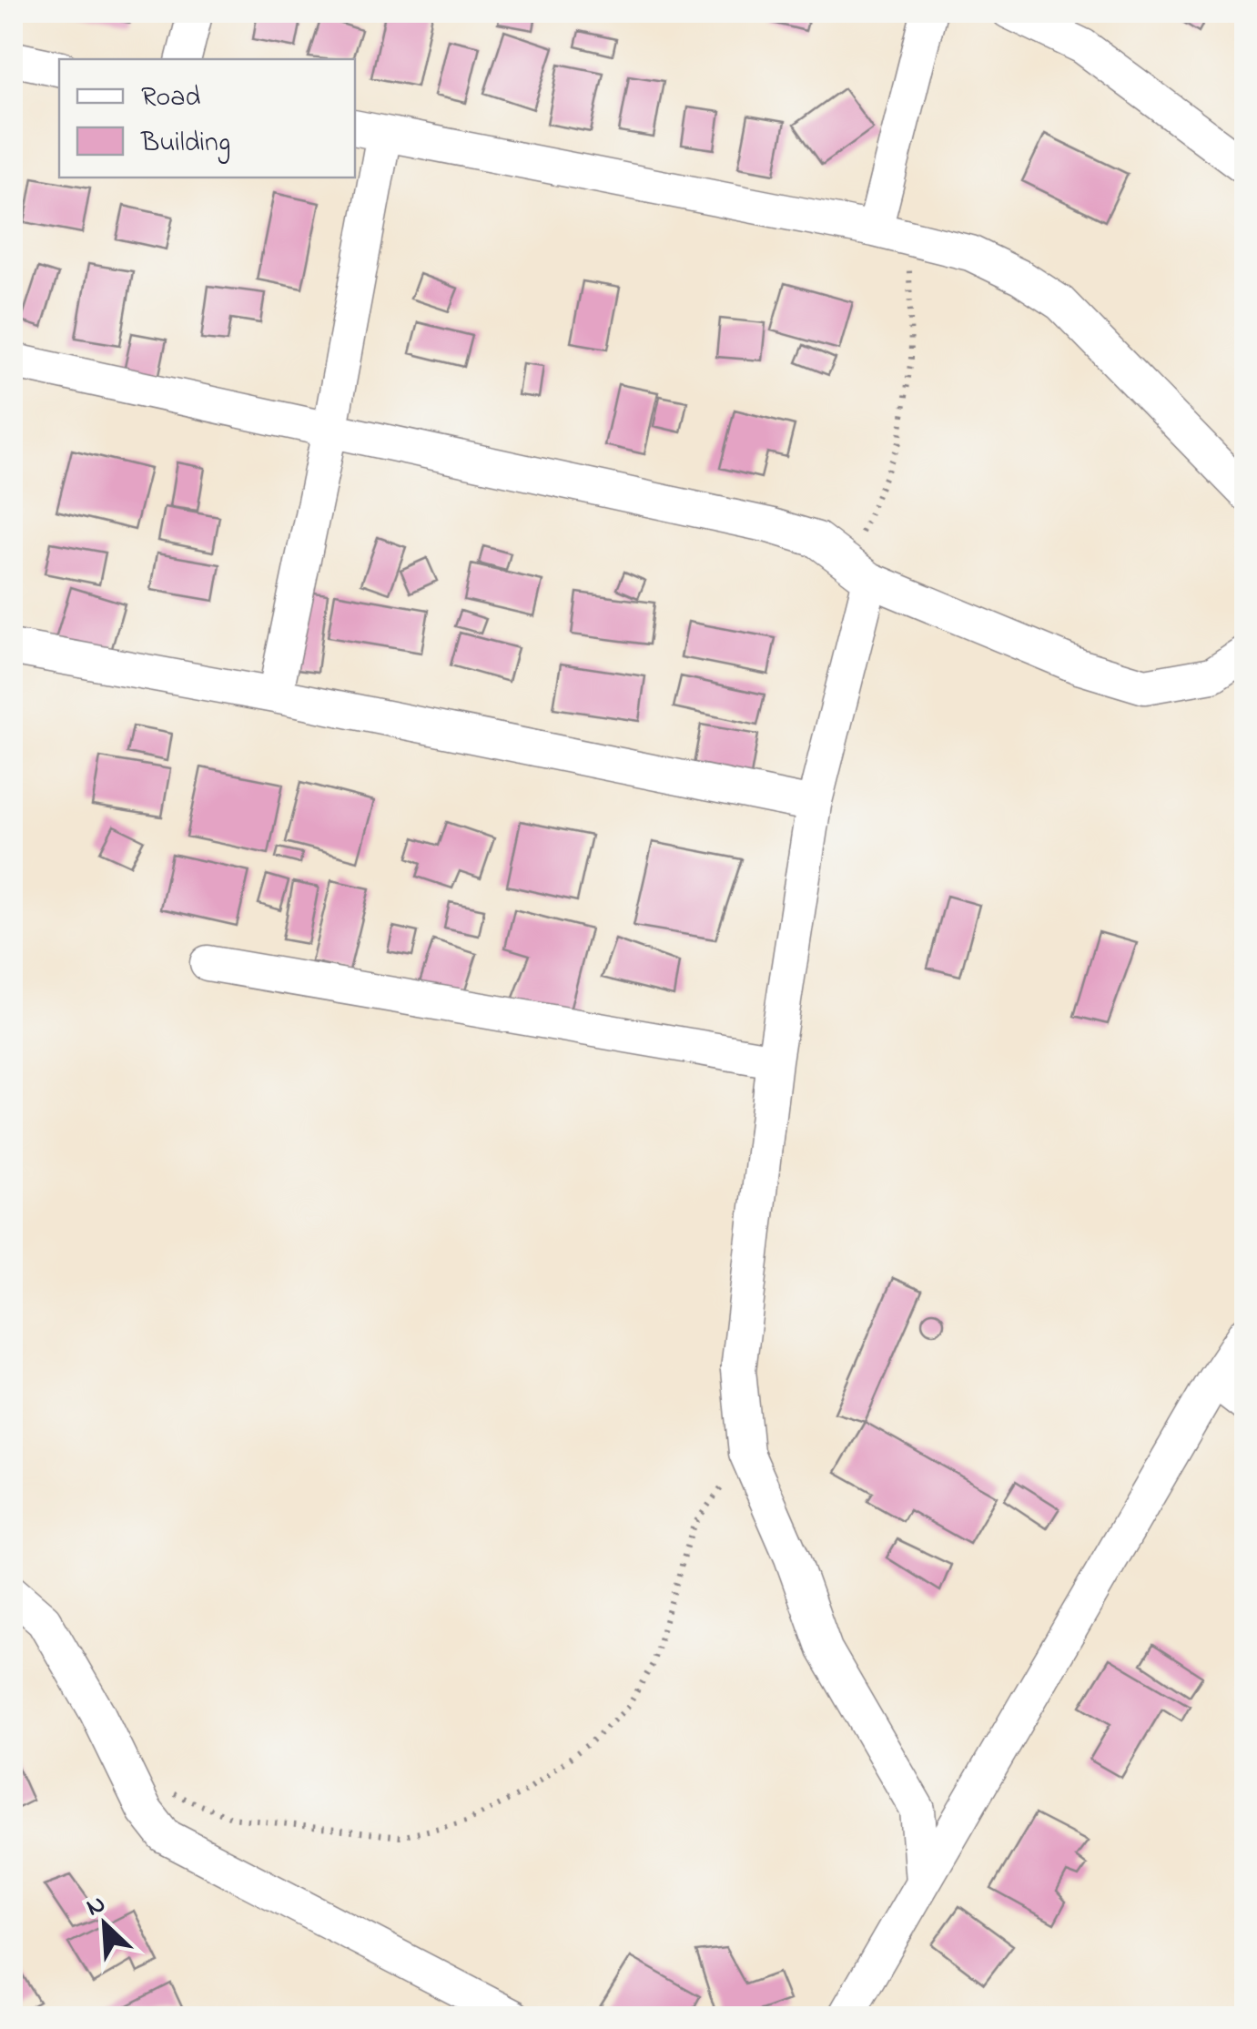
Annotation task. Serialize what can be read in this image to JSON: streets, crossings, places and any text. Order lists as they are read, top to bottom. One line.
{"legend":["Road","Building"],"north":"top left"}
